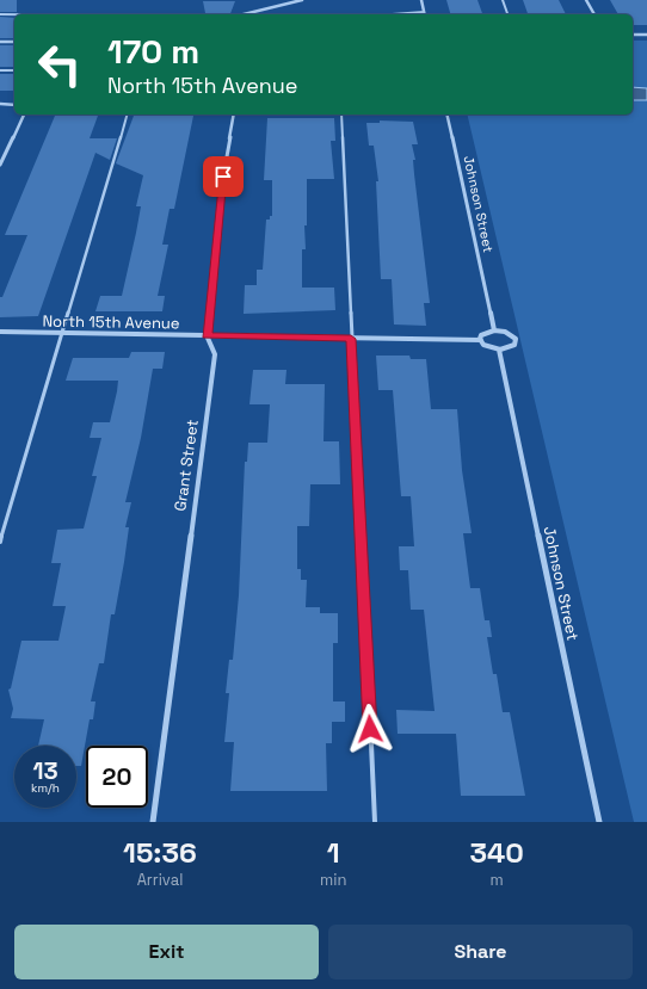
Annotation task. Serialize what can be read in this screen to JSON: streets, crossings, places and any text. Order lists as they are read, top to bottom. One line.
{"streets":{"street":["Johnson Street","North 15th Avenue","Grant Street"]},"crossings":[["North 15th Avenue","Grant Street"]],"page":{"turn":["170 m","North 15th Avenue"],"speed":"13 km/h","limit":"20","eta":["15:36","Arrival","1","min","340","m"],"buttons":["Exit","Share"]}}
